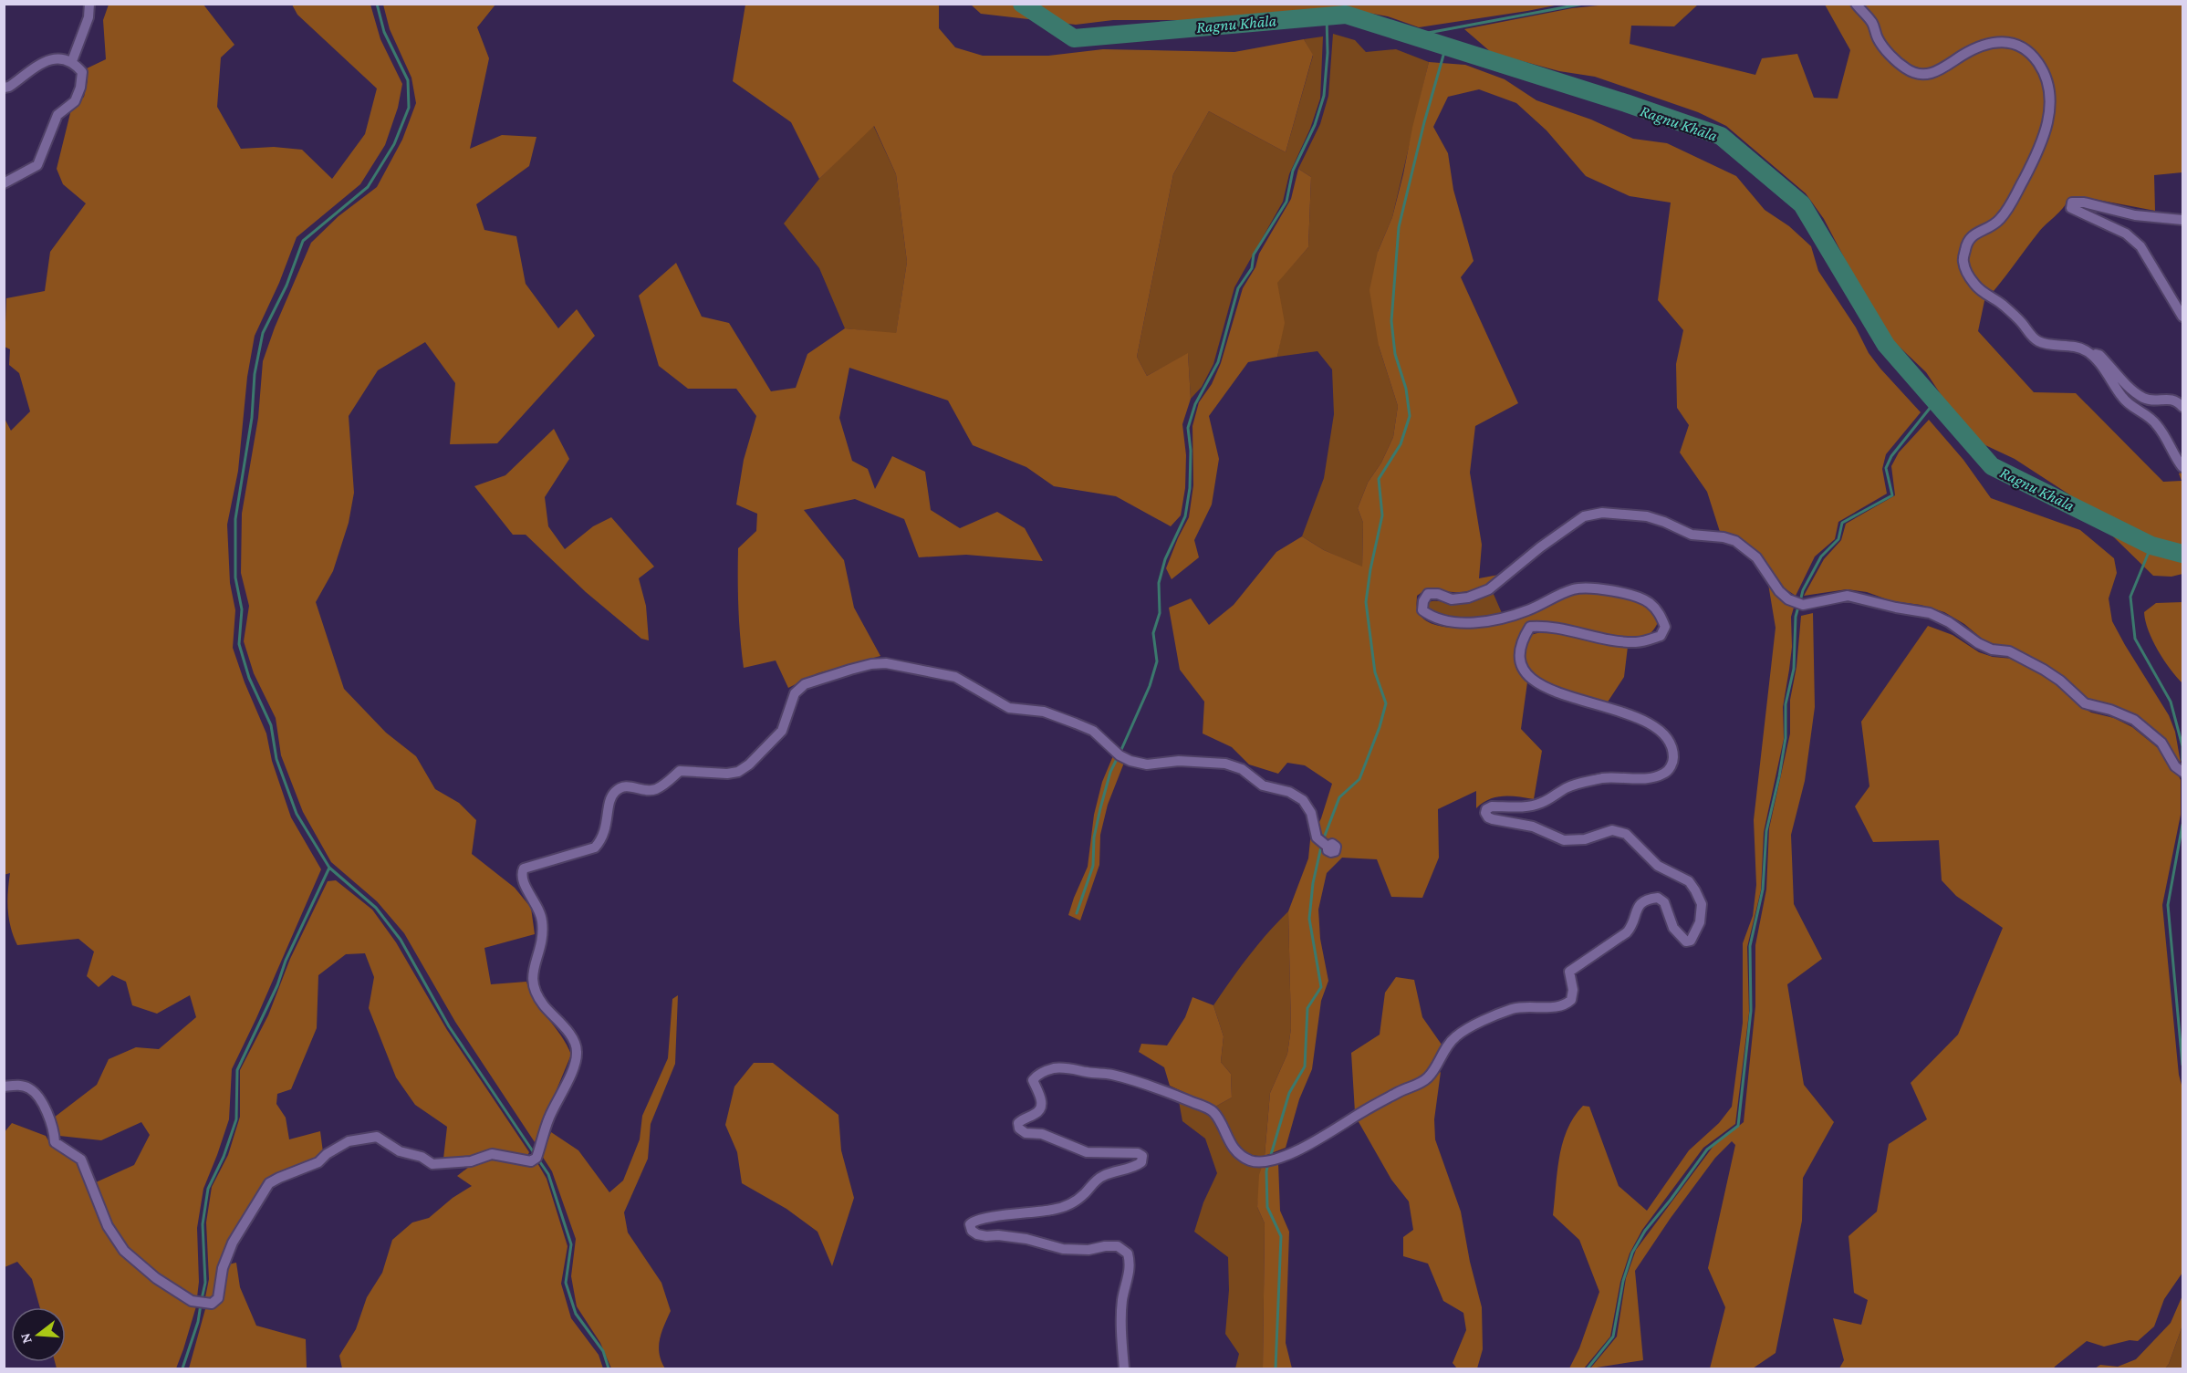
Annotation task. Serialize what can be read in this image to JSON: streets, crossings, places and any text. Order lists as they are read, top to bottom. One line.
{"water":["Ragnu Khāla"],"north":"left"}
